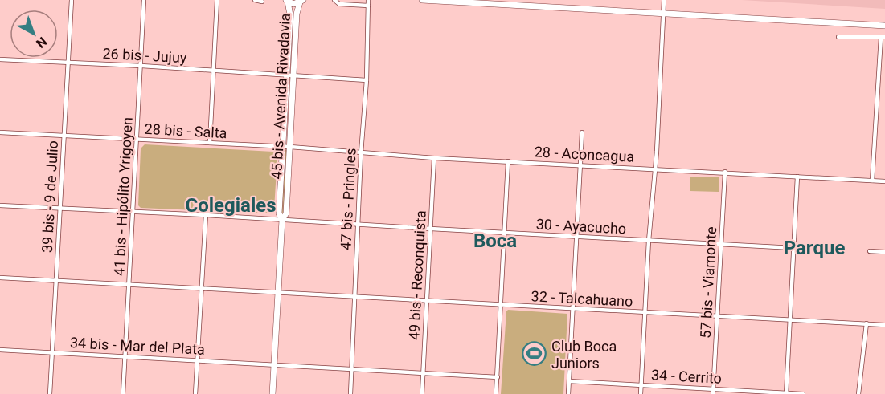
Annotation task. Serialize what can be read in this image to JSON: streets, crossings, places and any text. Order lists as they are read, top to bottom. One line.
{"streets":{"main road":["45 bis - Avenida Rivadavia"],"street":["26 bis - Jujuy","28 bis - Salta","28 - Aconcagua","39 bis - 9 de Julio","41 bis - Hipólito Yrigoyen","47 bis - Pringles","30 - Ayacucho","49 bis - Reconquista","57 bis - Viamonte","32 - Talcahuano","34 bis - Mar del Plata","34 - Cerrito"]},"crossings":[["26 bis - Jujuy","45 bis - Avenida Rivadavia"],["26 bis - Jujuy","39 bis - 9 de Julio"],["26 bis - Jujuy","41 bis - Hipólito Yrigoyen"],["26 bis - Jujuy","47 bis - Pringles"],["45 bis - Avenida Rivadavia","28 bis - Salta"],["45 bis - Avenida Rivadavia","28 - Aconcagua"],["45 bis - Avenida Rivadavia","30 - Ayacucho"],["45 bis - Avenida Rivadavia","32 - Talcahuano"],["45 bis - Avenida Rivadavia","34 bis - Mar del Plata"],["28 bis - Salta","28 - Aconcagua"],["28 bis - Salta","39 bis - 9 de Julio"],["28 bis - Salta","41 bis - Hipólito Yrigoyen"],["28 - Aconcagua","47 bis - Pringles"],["28 - Aconcagua","49 bis - Reconquista"],["28 - Aconcagua","57 bis - Viamonte"],["39 bis - 9 de Julio","30 - Ayacucho"],["39 bis - 9 de Julio","32 - Talcahuano"],["39 bis - 9 de Julio","34 bis - Mar del Plata"],["41 bis - Hipólito Yrigoyen","30 - Ayacucho"],["41 bis - Hipólito Yrigoyen","32 - Talcahuano"],["41 bis - Hipólito Yrigoyen","34 bis - Mar del Plata"],["47 bis - Pringles","30 - Ayacucho"],["47 bis - Pringles","32 - Talcahuano"],["30 - Ayacucho","49 bis - Reconquista"],["30 - Ayacucho","57 bis - Viamonte"],["49 bis - Reconquista","32 - Talcahuano"],["57 bis - Viamonte","32 - Talcahuano"],["57 bis - Viamonte","34 - Cerrito"]],"districts":["Colegiales","Boca","Parque"],"places":{"sports":["Club Boca Juniors"]},"north":"bottom right"}
